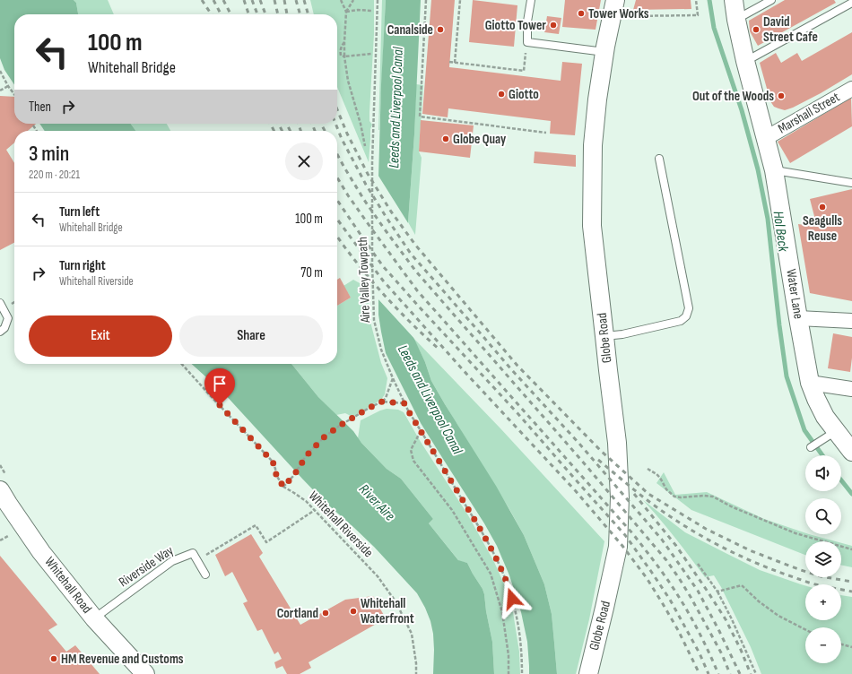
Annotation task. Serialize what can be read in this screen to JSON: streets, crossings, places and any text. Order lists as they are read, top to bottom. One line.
{"streets":{"street":["Marshall Street","Water Lane","Globe Road","Whitehall Road"],"lane":["Riverside Way"],"path":["Aire Valley Towpath","Whitehall Riverside"]},"crossings":[["Marshall Street","Water Lane"],["Riverside Way","Whitehall Road"]],"water":["Leeds and Liverpool Canal","Hol Beck","River Aire"],"places":["Tower Works","Giotto Tower","Canalside","David Street Cafe","Giotto","Out of the Woods","Globe Quay","Seagulls Reuse","Whitehall Waterfront","Cortland","HM Revenue and Customs"],"page":{"turn":["100 m","Whitehall Bridge"],"then":"Then","heading":["3 min","220 m · 20:21"],"list":[{"name":"Turn left","note":"Whitehall Bridge","value":"100 m"},{"name":"Turn right","note":"Whitehall Riverside","value":"70 m"}],"buttons":["Exit","Share"],"map_buttons":["+","−"]}}
